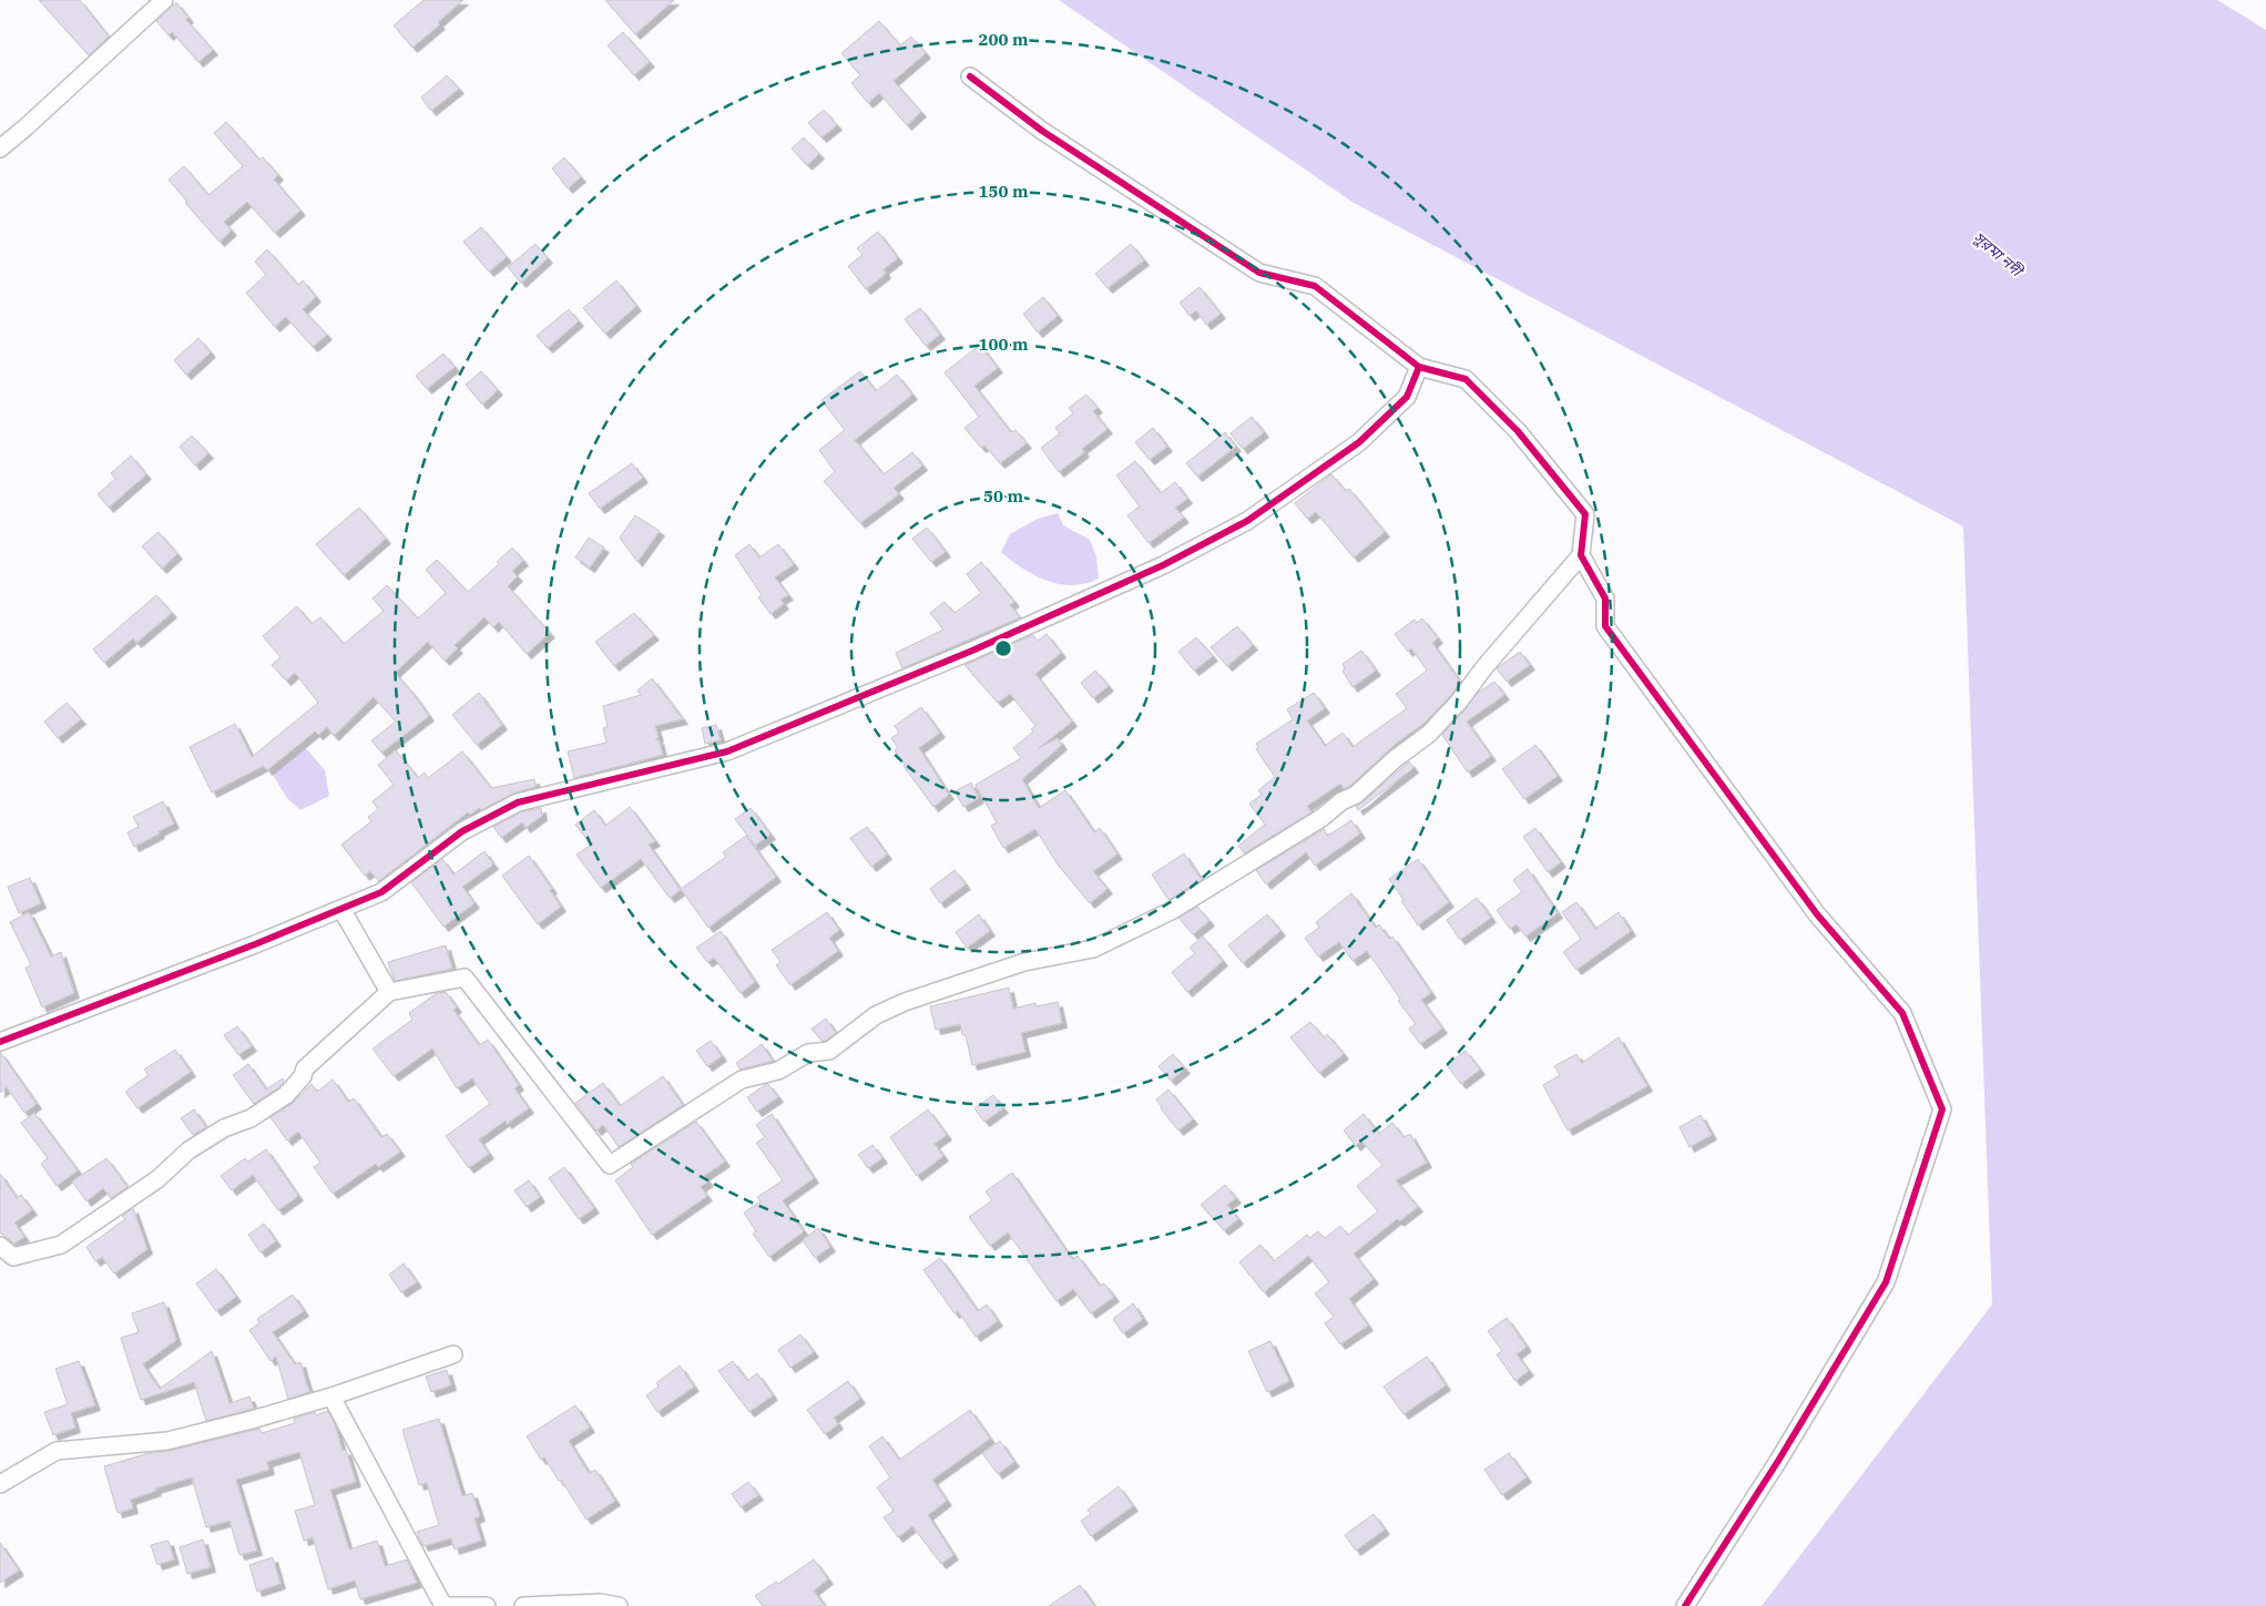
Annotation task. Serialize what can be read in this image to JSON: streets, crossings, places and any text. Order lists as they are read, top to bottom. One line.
{"water":["সুরমা নদী"],"rings":["200 m","150 m","100 m","50 m"]}
